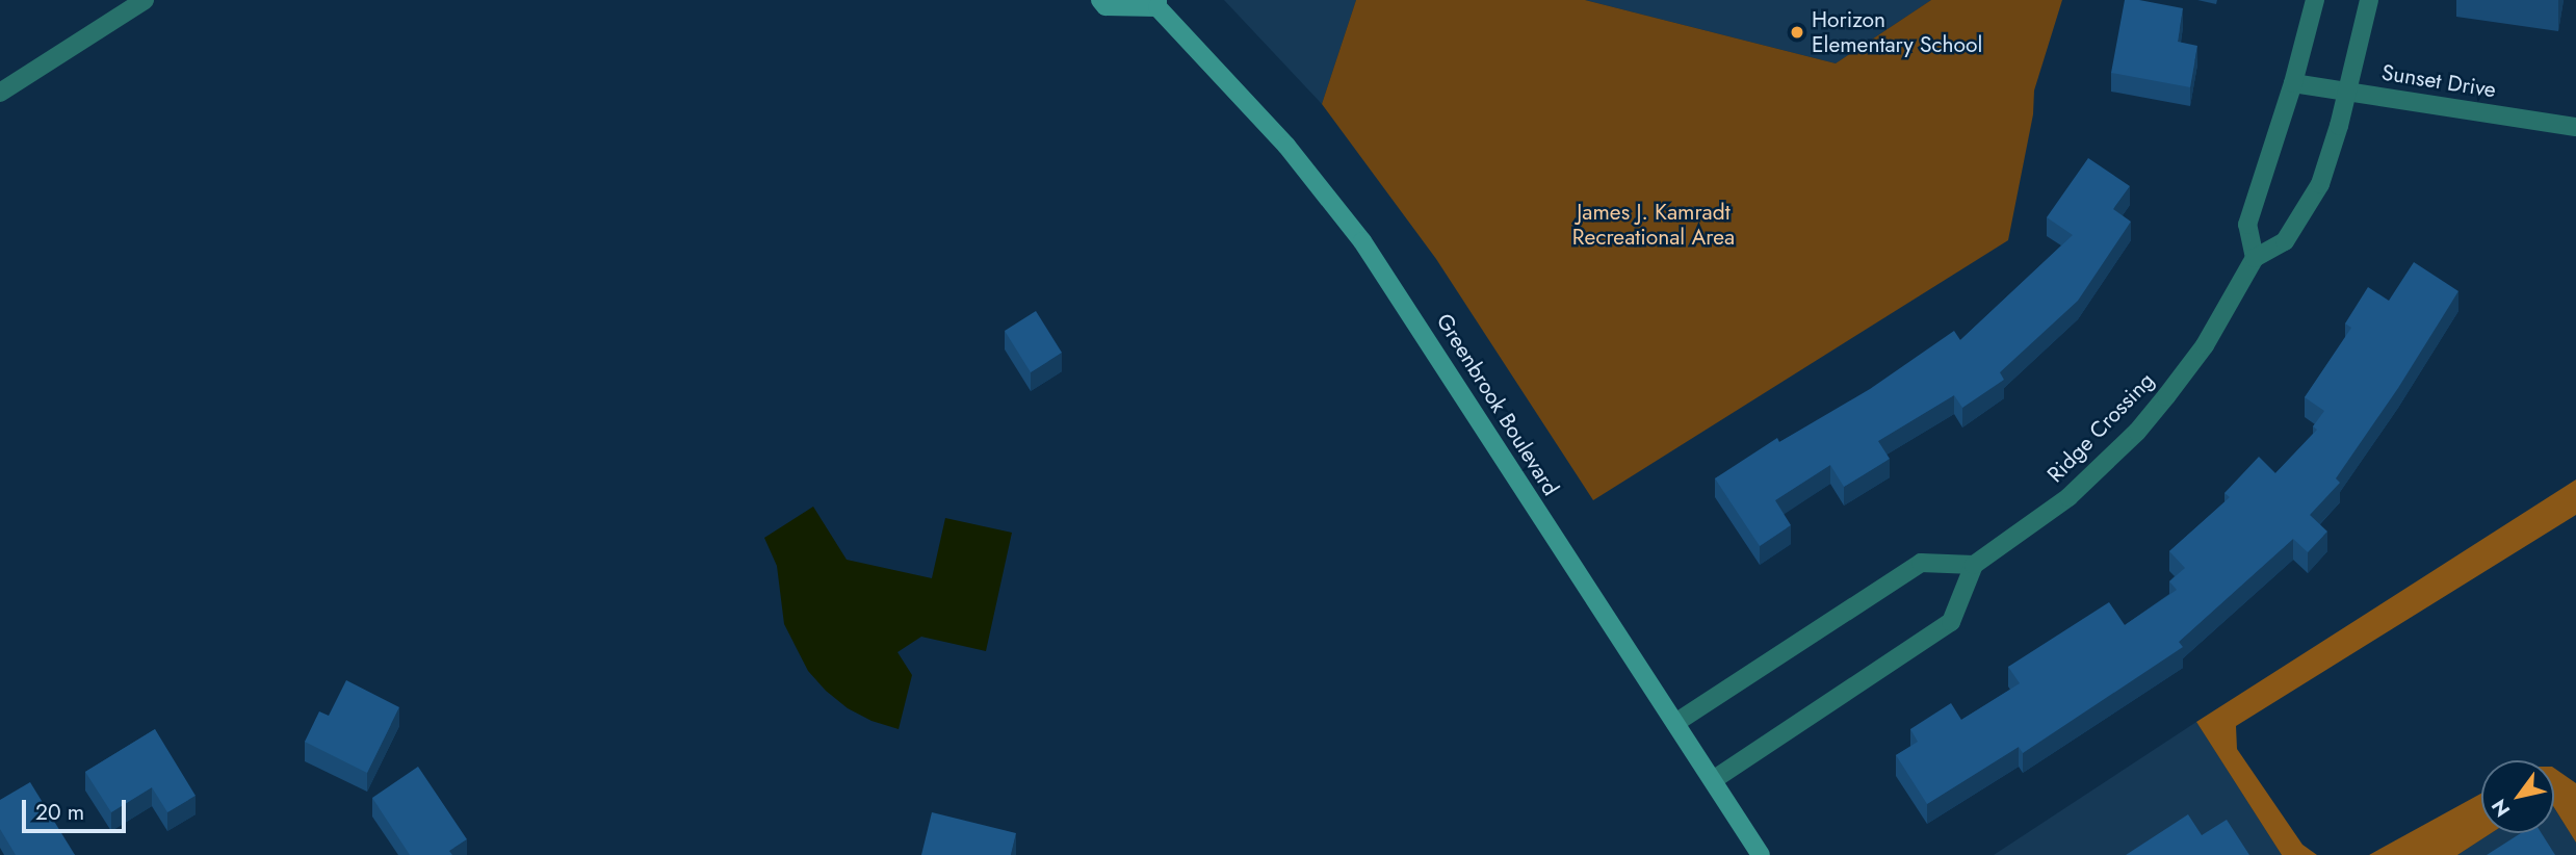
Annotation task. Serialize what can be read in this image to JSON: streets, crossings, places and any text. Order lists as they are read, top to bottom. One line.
{"streets":{"main road":["Greenbrook Boulevard"],"street":["Sunset Drive","Ridge Crossing"]},"crossings":[["Sunset Drive","Ridge Crossing"]],"parks":["James J. Kamradt Recreational Area"],"places":["Horizon Elementary School"],"scale_bar":"20 m","north":"bottom left"}
